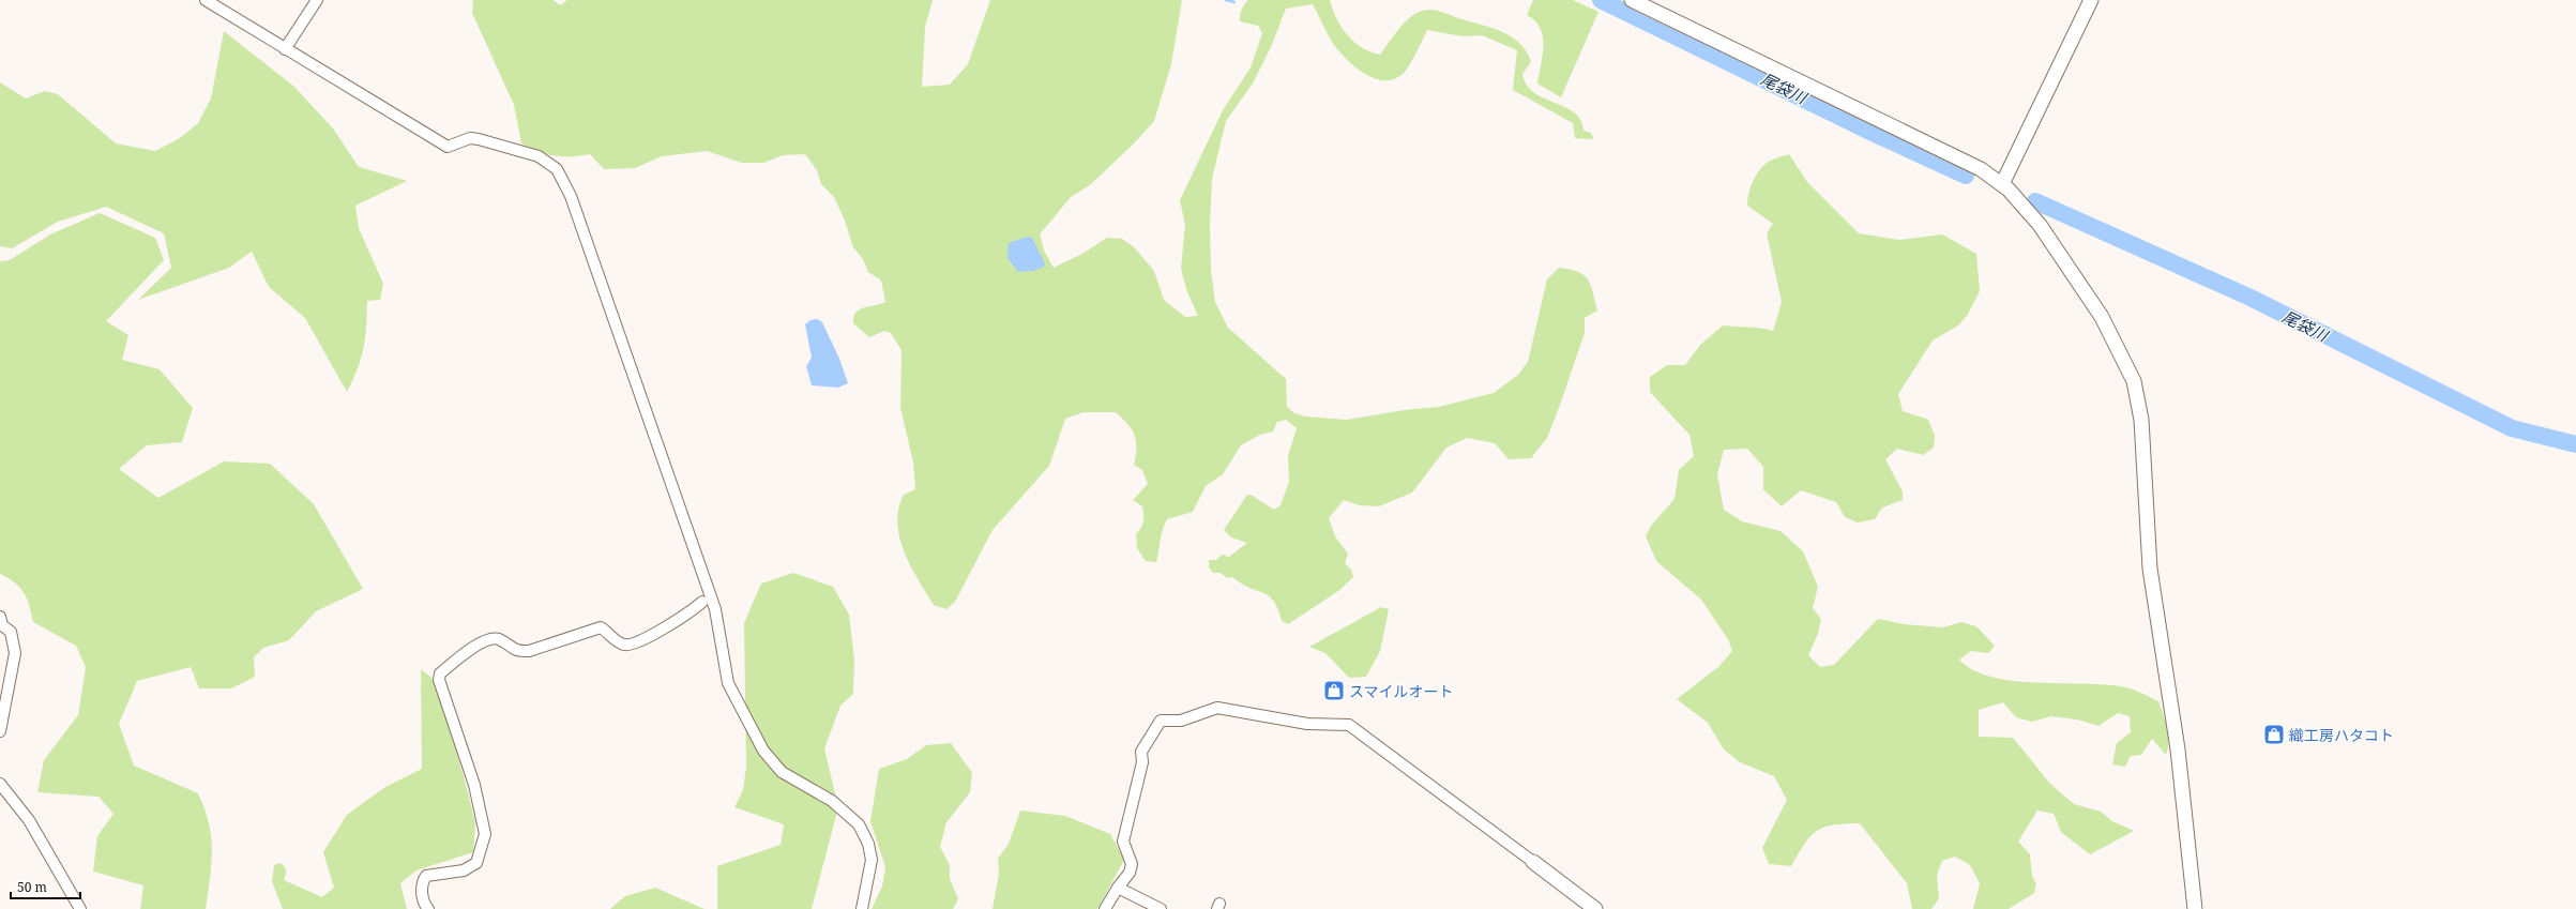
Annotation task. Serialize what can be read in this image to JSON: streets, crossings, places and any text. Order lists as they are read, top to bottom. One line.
{"water":["尾袋川"],"places":{"shop":["スマイルオート","織工房ハタコト"]},"scale_bar":"50 m"}
